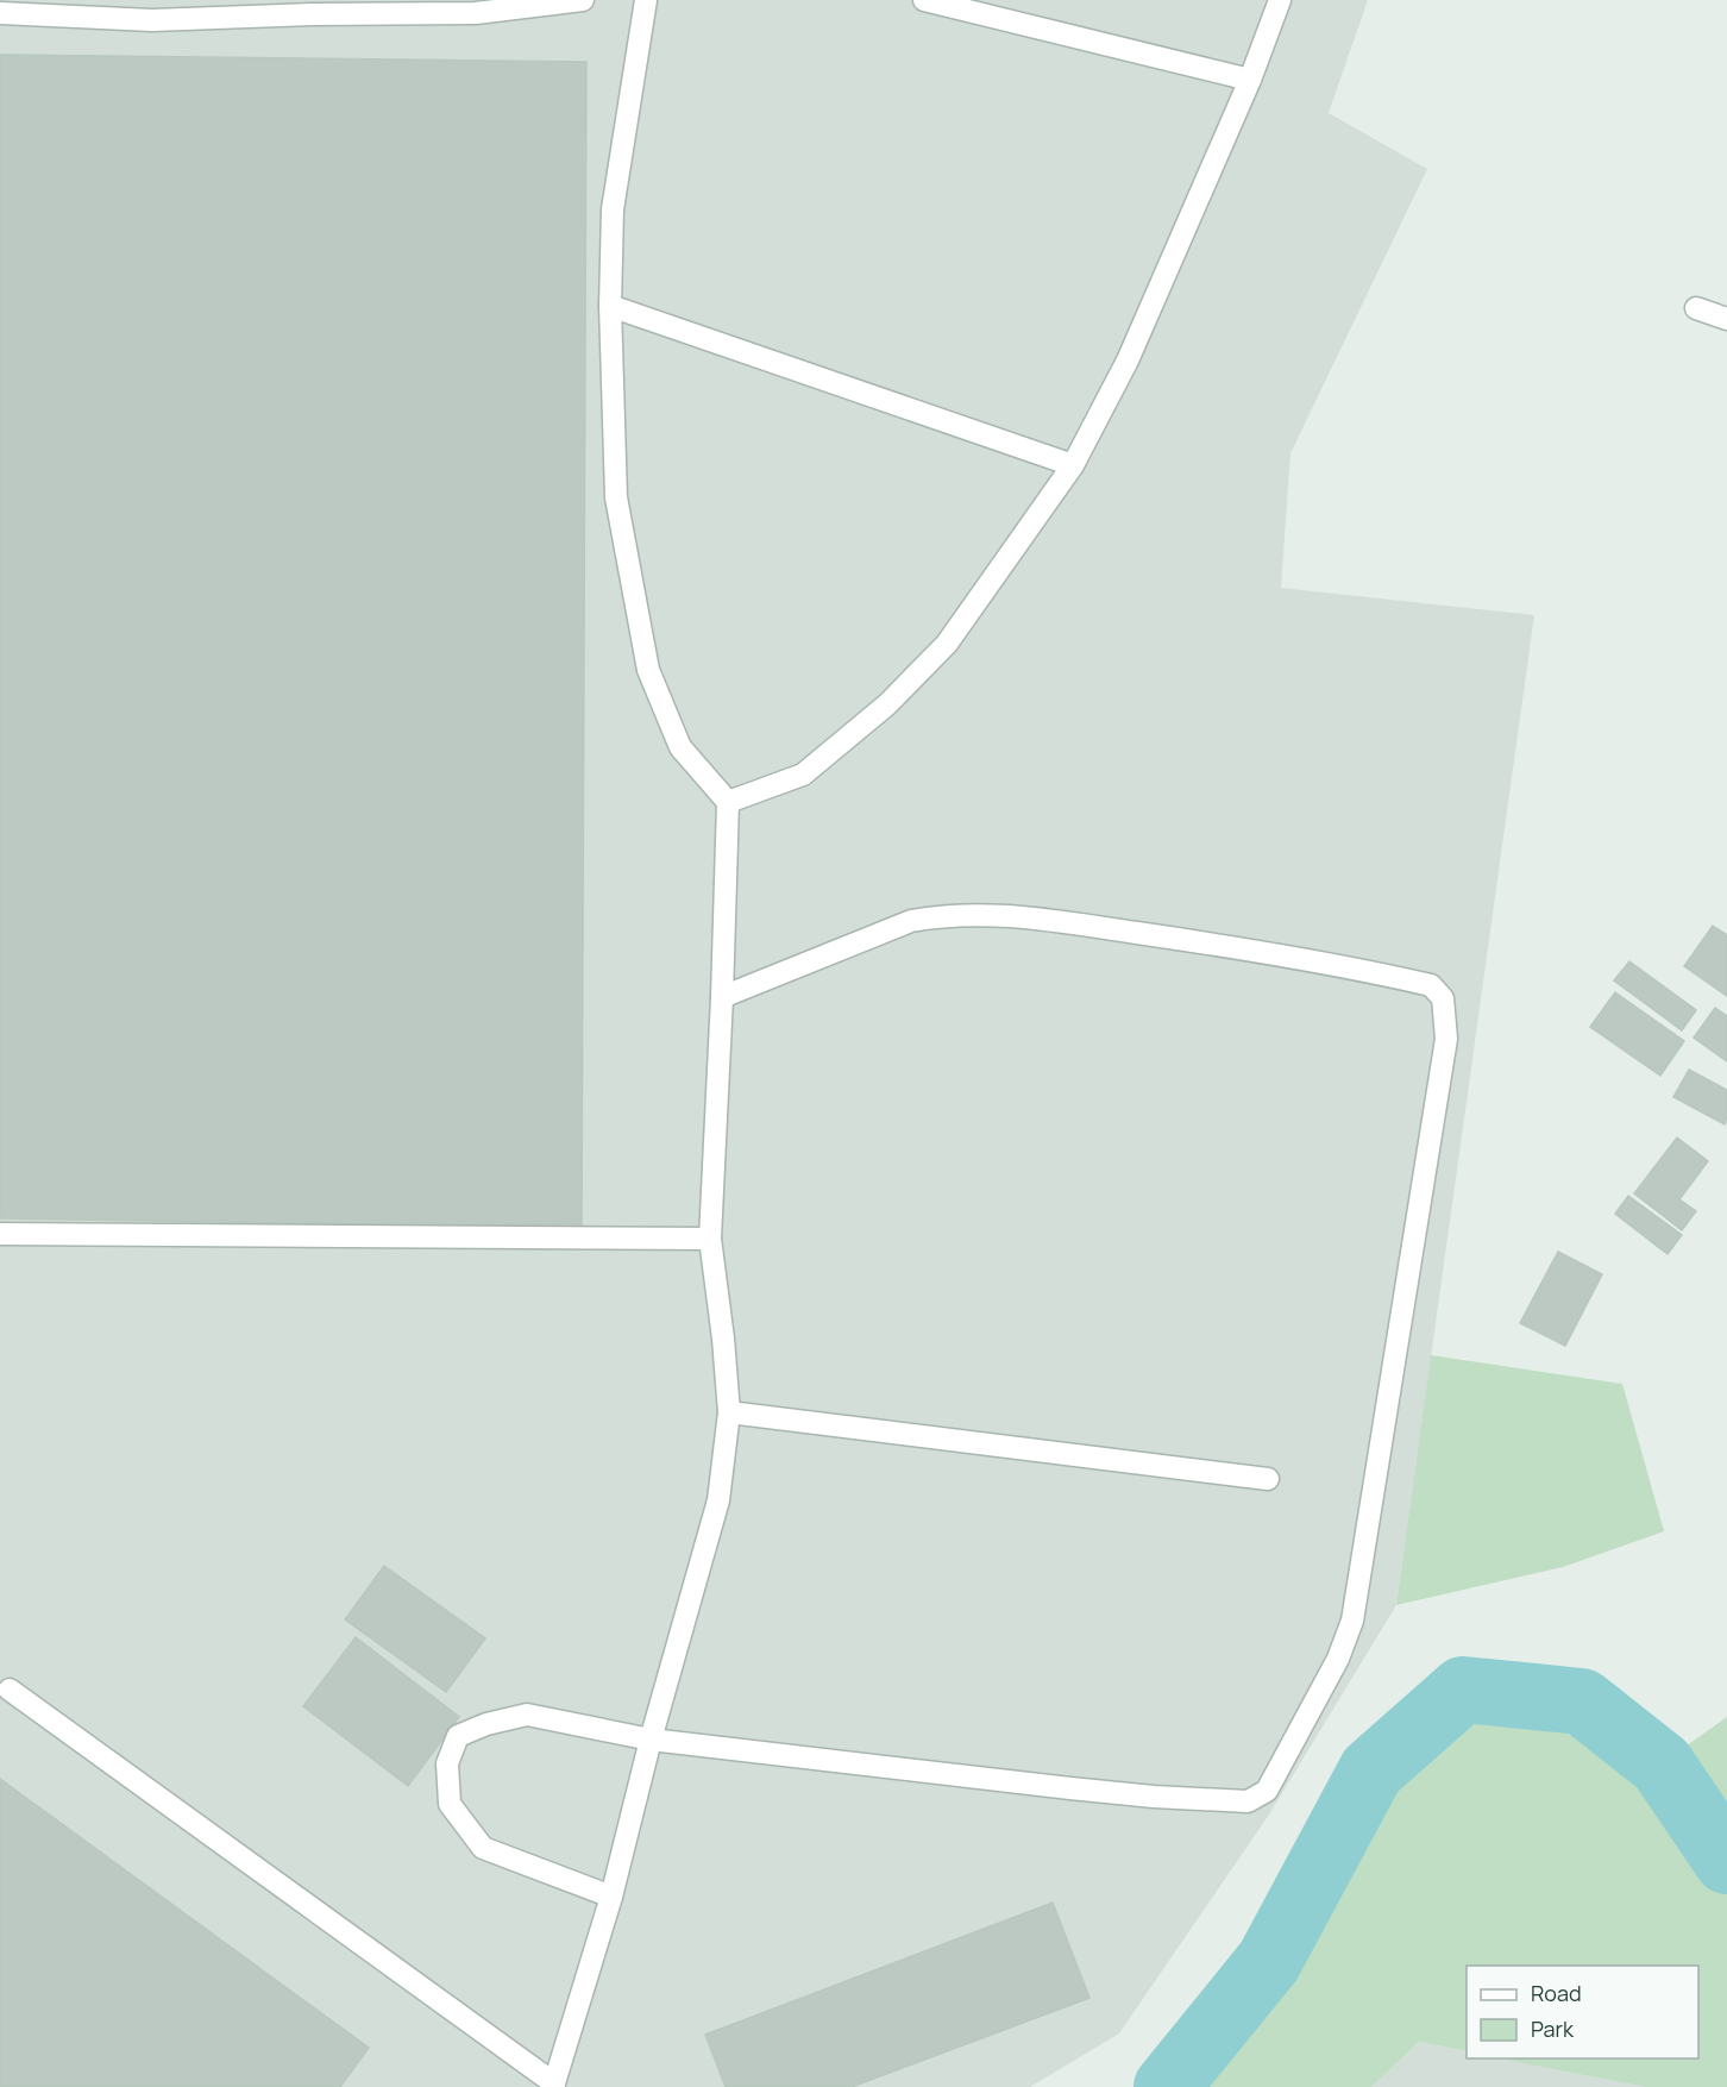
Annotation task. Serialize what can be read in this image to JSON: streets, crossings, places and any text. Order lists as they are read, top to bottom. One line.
{"legend":["Road","Park"]}
